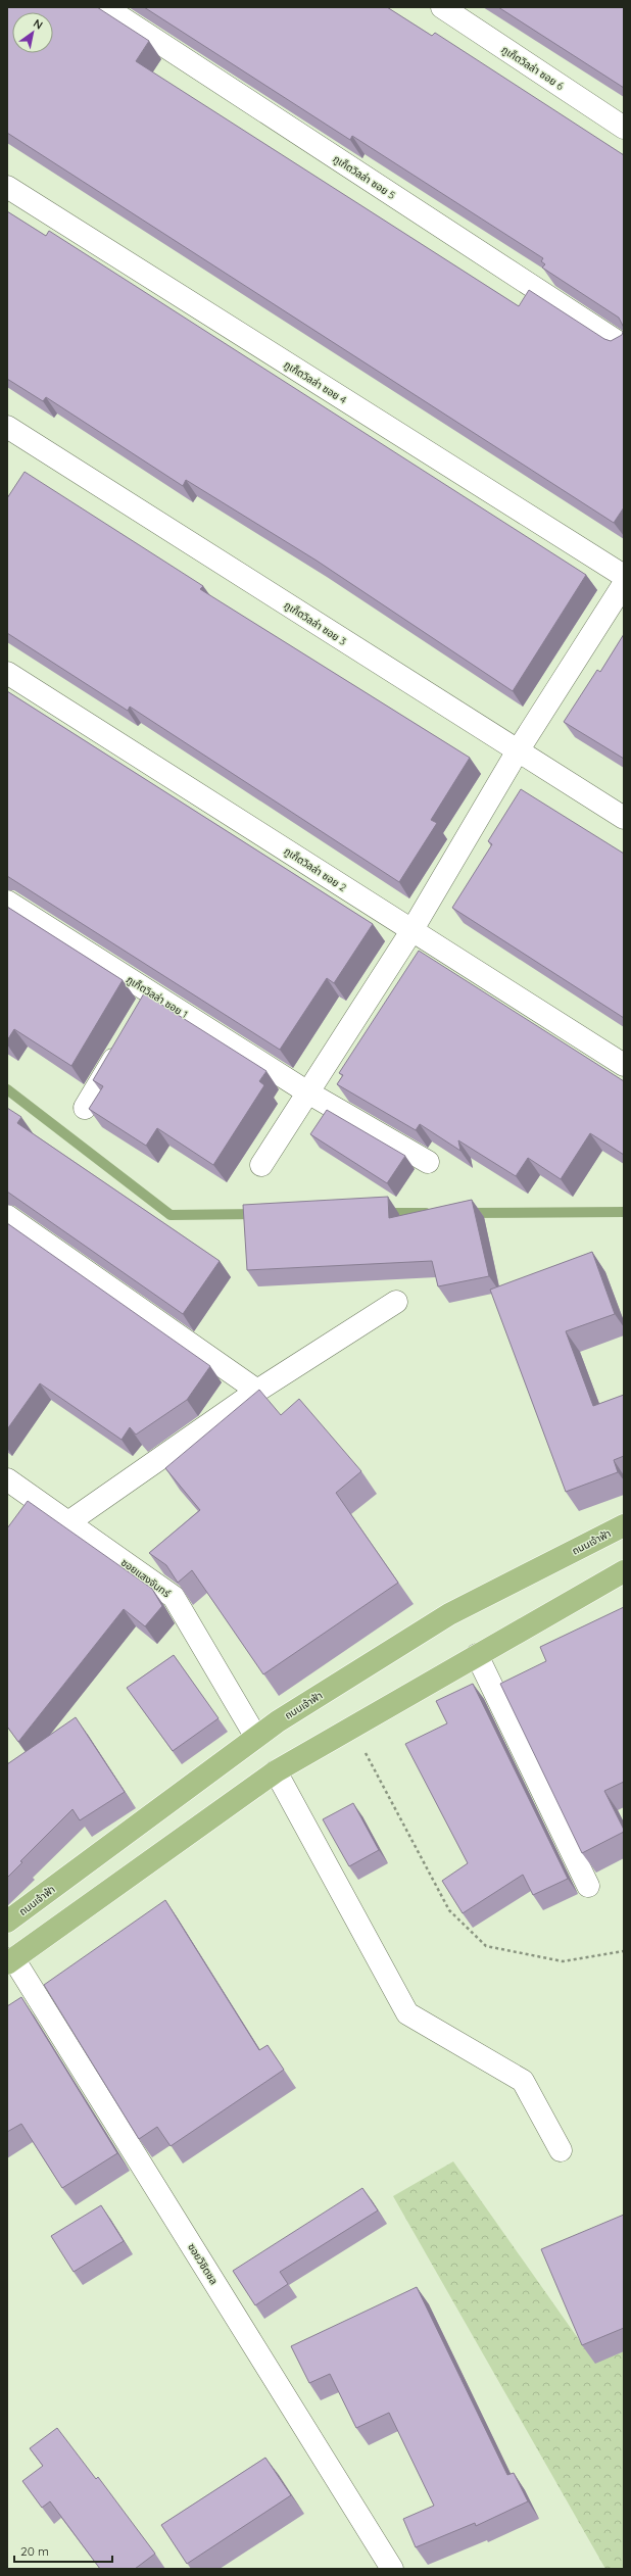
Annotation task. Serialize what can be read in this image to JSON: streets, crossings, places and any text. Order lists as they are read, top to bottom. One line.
{"streets":{"main road":["ถนนเจ้าฟ้า"],"street":["ภูเก็ตวิลล่า ซอย 6","ภูเก็ตวิลล่า ซอย 5","ภูเก็ตวิลล่า ซอย 4","ภูเก็ตวิลล่า ซอย 3","ภูเก็ตวิลล่า ซอย 2","ภูเก็ตวิลล่า ซอย 1","ซอยแสงจันทร์","ซอยวิชิตชล"]},"crossings":[["ถนนเจ้าฟ้า","ซอยแสงจันทร์"]],"scale_bar":"20 m","north":"top right"}
